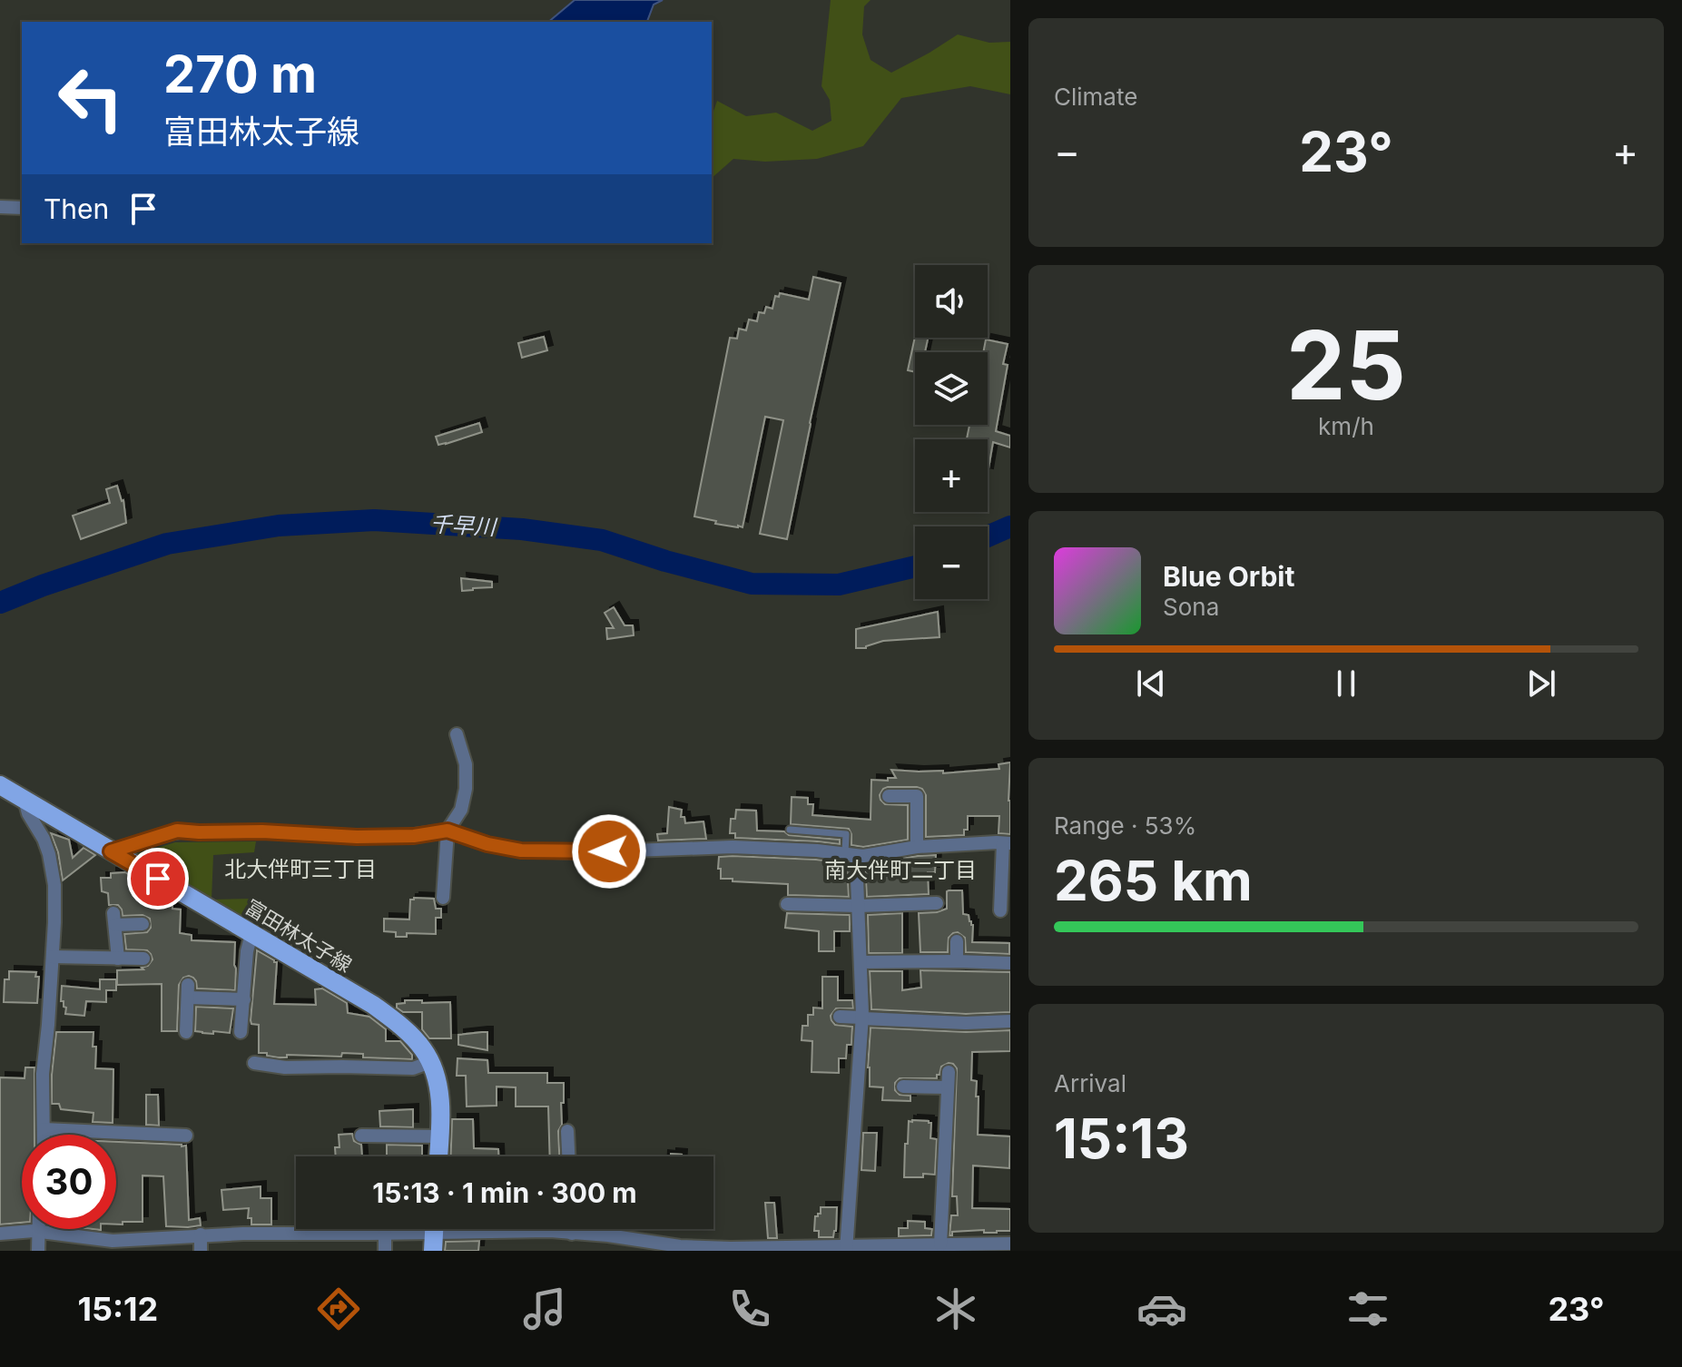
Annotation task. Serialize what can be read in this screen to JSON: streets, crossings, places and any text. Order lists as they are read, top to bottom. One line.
{"streets":{"main road":["富田林太子線"]},"districts":["北大伴町三丁目","南大伴町二丁目"],"water":["千早川"],"page":{"tile":["Climate",["25","km/h"],["Range · 53%","265 km"],["Arrival","15:13"]],"turn":["270 m","富田林太子線"],"heat":["−","23°","+"],"then":"Then","map_buttons":["+","−"],"song":["Blue Orbit","Sona"],"limit":"30","trip":"15:13 · 1 min · 300 m","tabs":["15:12","23°"]}}
